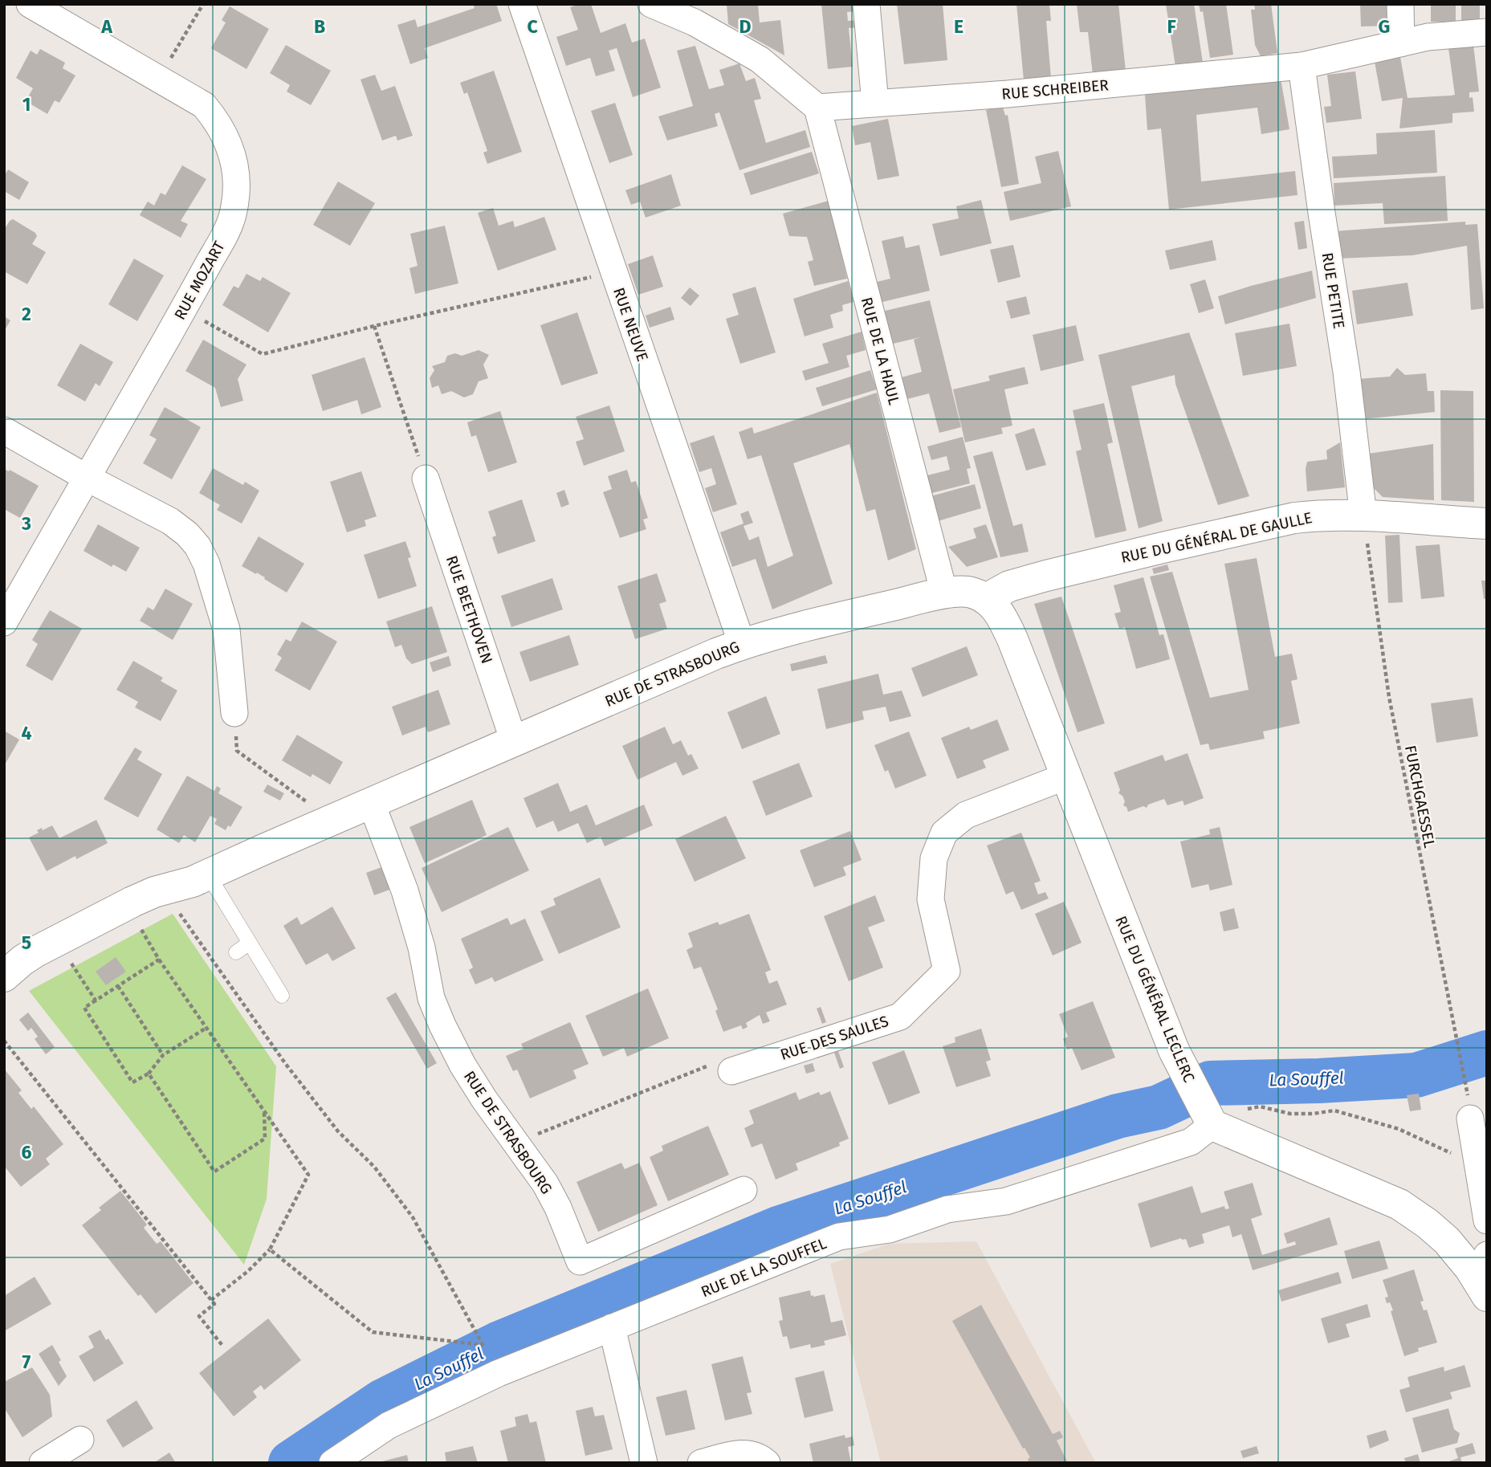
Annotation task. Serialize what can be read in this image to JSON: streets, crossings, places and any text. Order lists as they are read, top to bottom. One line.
{"streets":{"street":["RUE SCHREIBER","RUE MOZART","RUE PETITE","RUE NEUVE","RUE DE LA HAUL","RUE DU GÉNÉRAL DE GAULLE","RUE BEETHOVEN","RUE DE STRASBOURG","RUE DU GÉNÉRAL LECLERC","RUE DES SAULES","RUE DE LA SOUFFEL"],"path":["FURCHGAESSEL"]},"crossings":[["RUE SCHREIBER","RUE PETITE"],["RUE SCHREIBER","RUE DE LA HAUL"],["RUE PETITE","RUE DU GÉNÉRAL DE GAULLE"],["RUE PETITE","FURCHGAESSEL"],["RUE NEUVE","RUE DE STRASBOURG"],["RUE DE LA HAUL","RUE DE STRASBOURG"],["RUE DU GÉNÉRAL DE GAULLE","RUE DE STRASBOURG"],["RUE DU GÉNÉRAL DE GAULLE","FURCHGAESSEL"],["RUE DU GÉNÉRAL DE GAULLE","RUE DU GÉNÉRAL LECLERC"],["RUE BEETHOVEN","RUE DE STRASBOURG"],["RUE DE STRASBOURG","RUE DU GÉNÉRAL LECLERC"],["RUE DU GÉNÉRAL LECLERC","RUE DES SAULES"],["RUE DU GÉNÉRAL LECLERC","RUE DE LA SOUFFEL"]],"water":["La Souffel"],"grid":{"columns":["A","B","C","D","E","F","G"],"rows":["1","2","3","4","5","6","7"]}}
